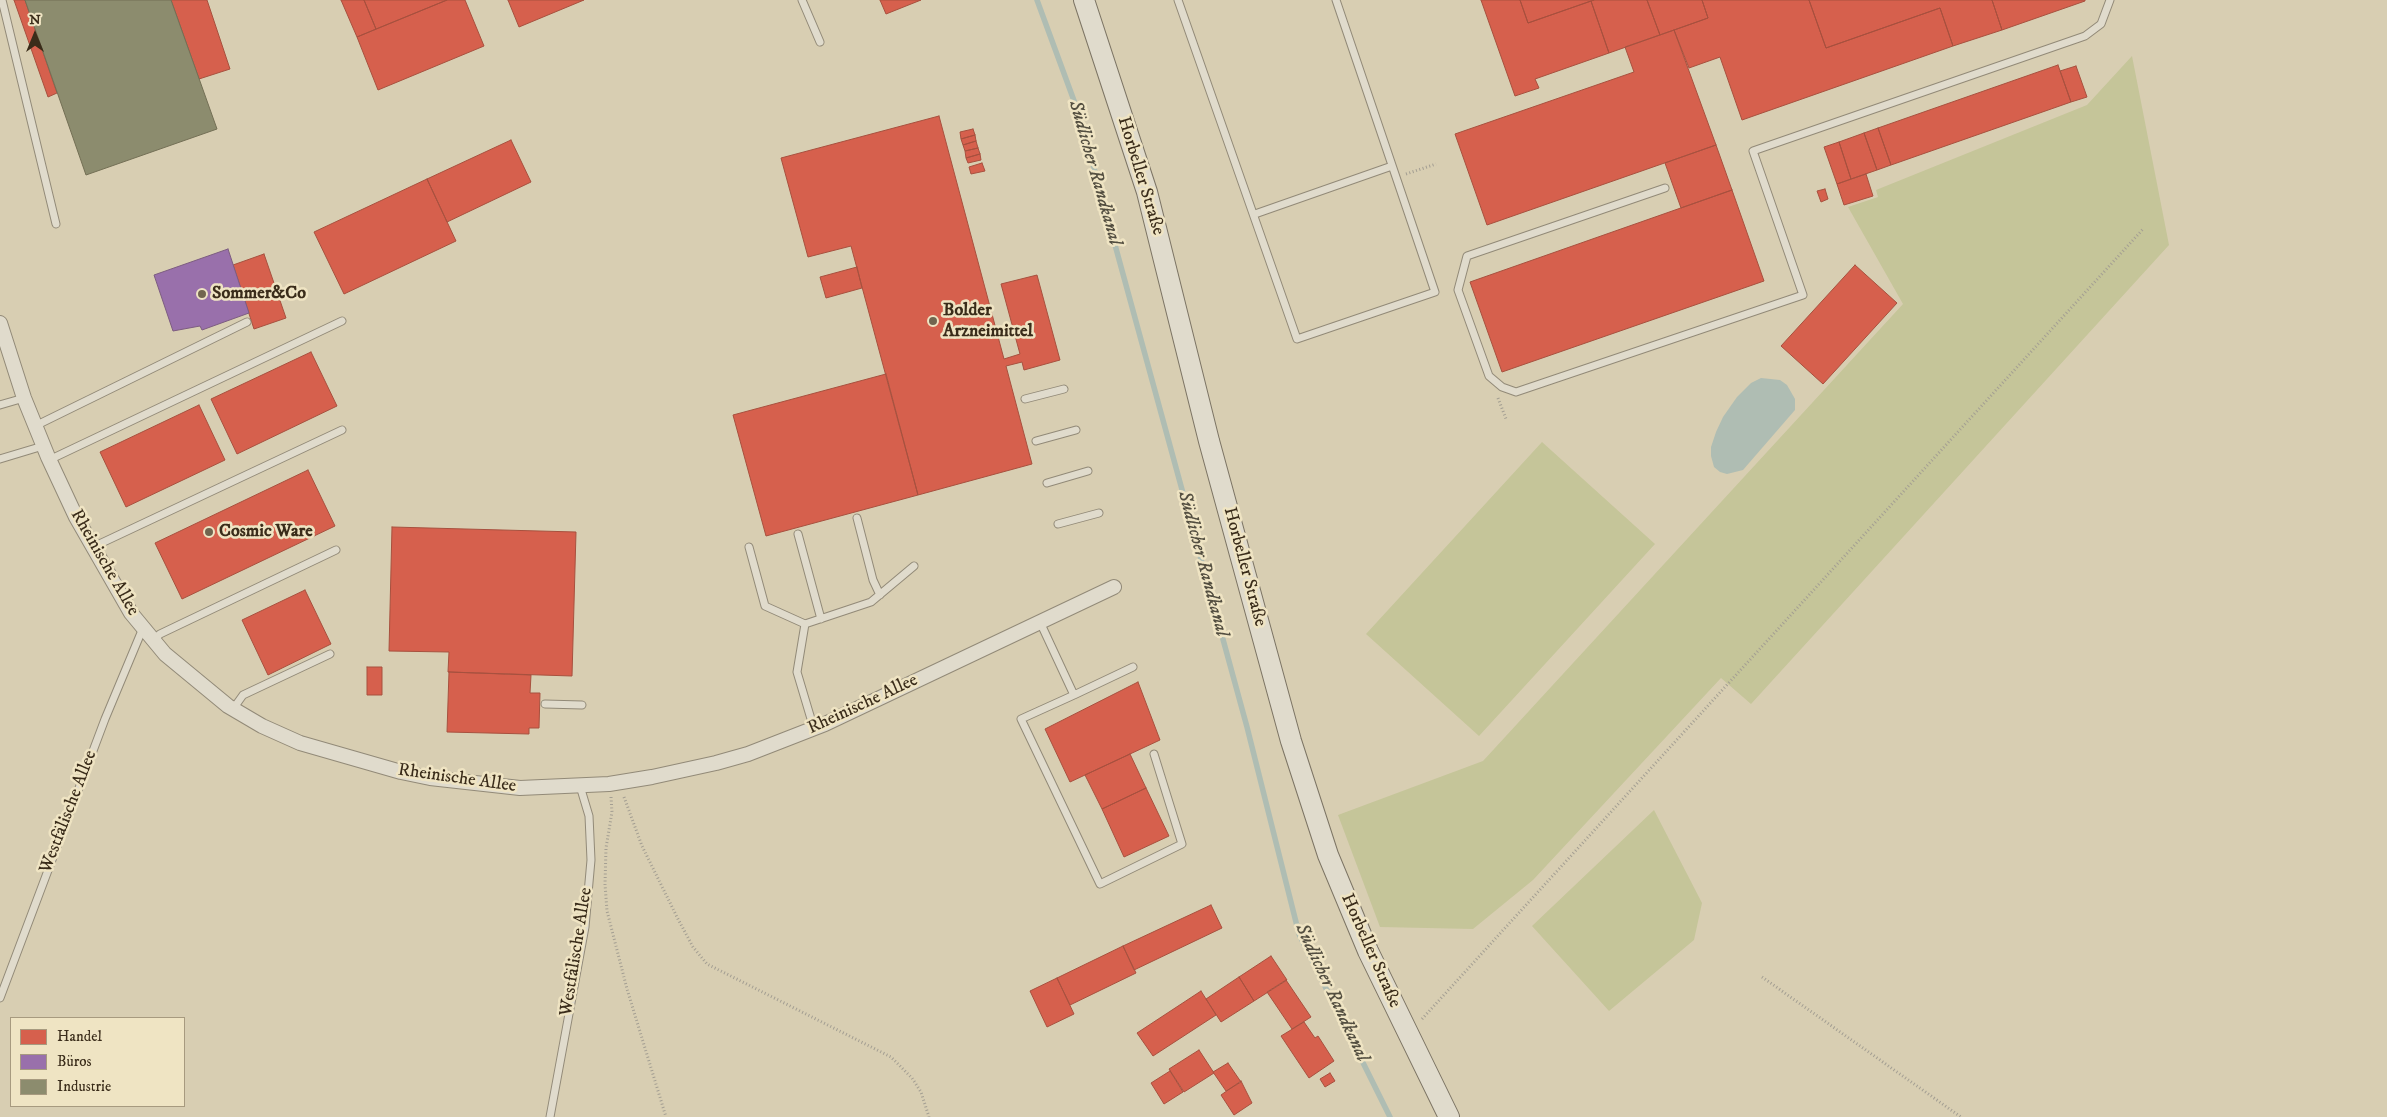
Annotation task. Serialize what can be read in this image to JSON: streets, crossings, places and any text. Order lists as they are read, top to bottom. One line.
{"streets":{"main road":["Horbeller Straße"],"street":["Rheinische Allee"],"lane":["Westfälische Allee"]},"crossings":[["Rheinische Allee","Westfälische Allee"]],"water":["Südlicher Randkanal"],"places":["Sommer&Co","Bolder Arzneimittel","Cosmic Ware"],"legend":["Handel","Büros","Industrie"],"north":"top"}
